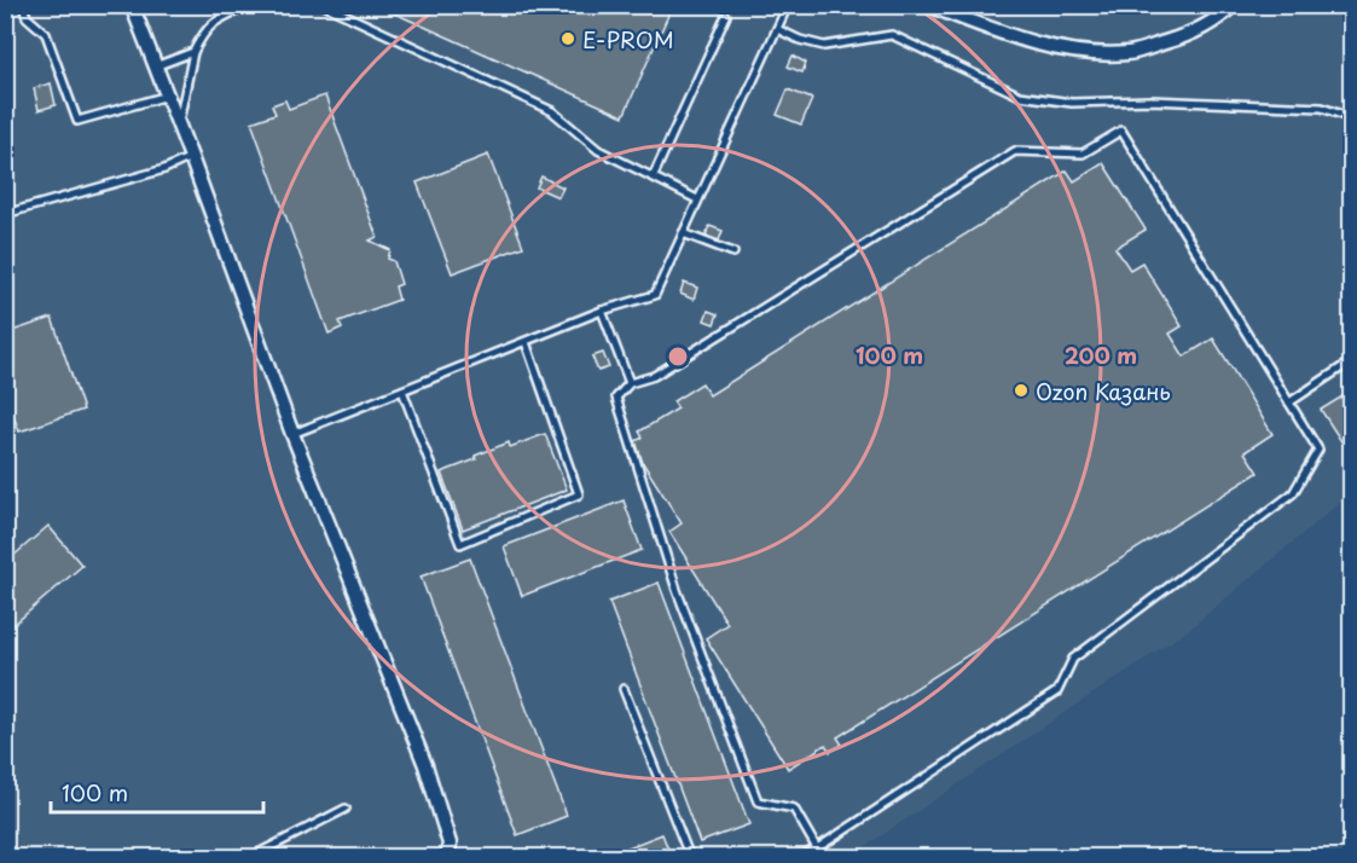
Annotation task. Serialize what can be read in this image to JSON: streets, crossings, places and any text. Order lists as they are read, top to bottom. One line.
{"places":["E-PROM","Ozon Казань"],"scale_bar":"100 m","rings":["100 m","200 m"]}
